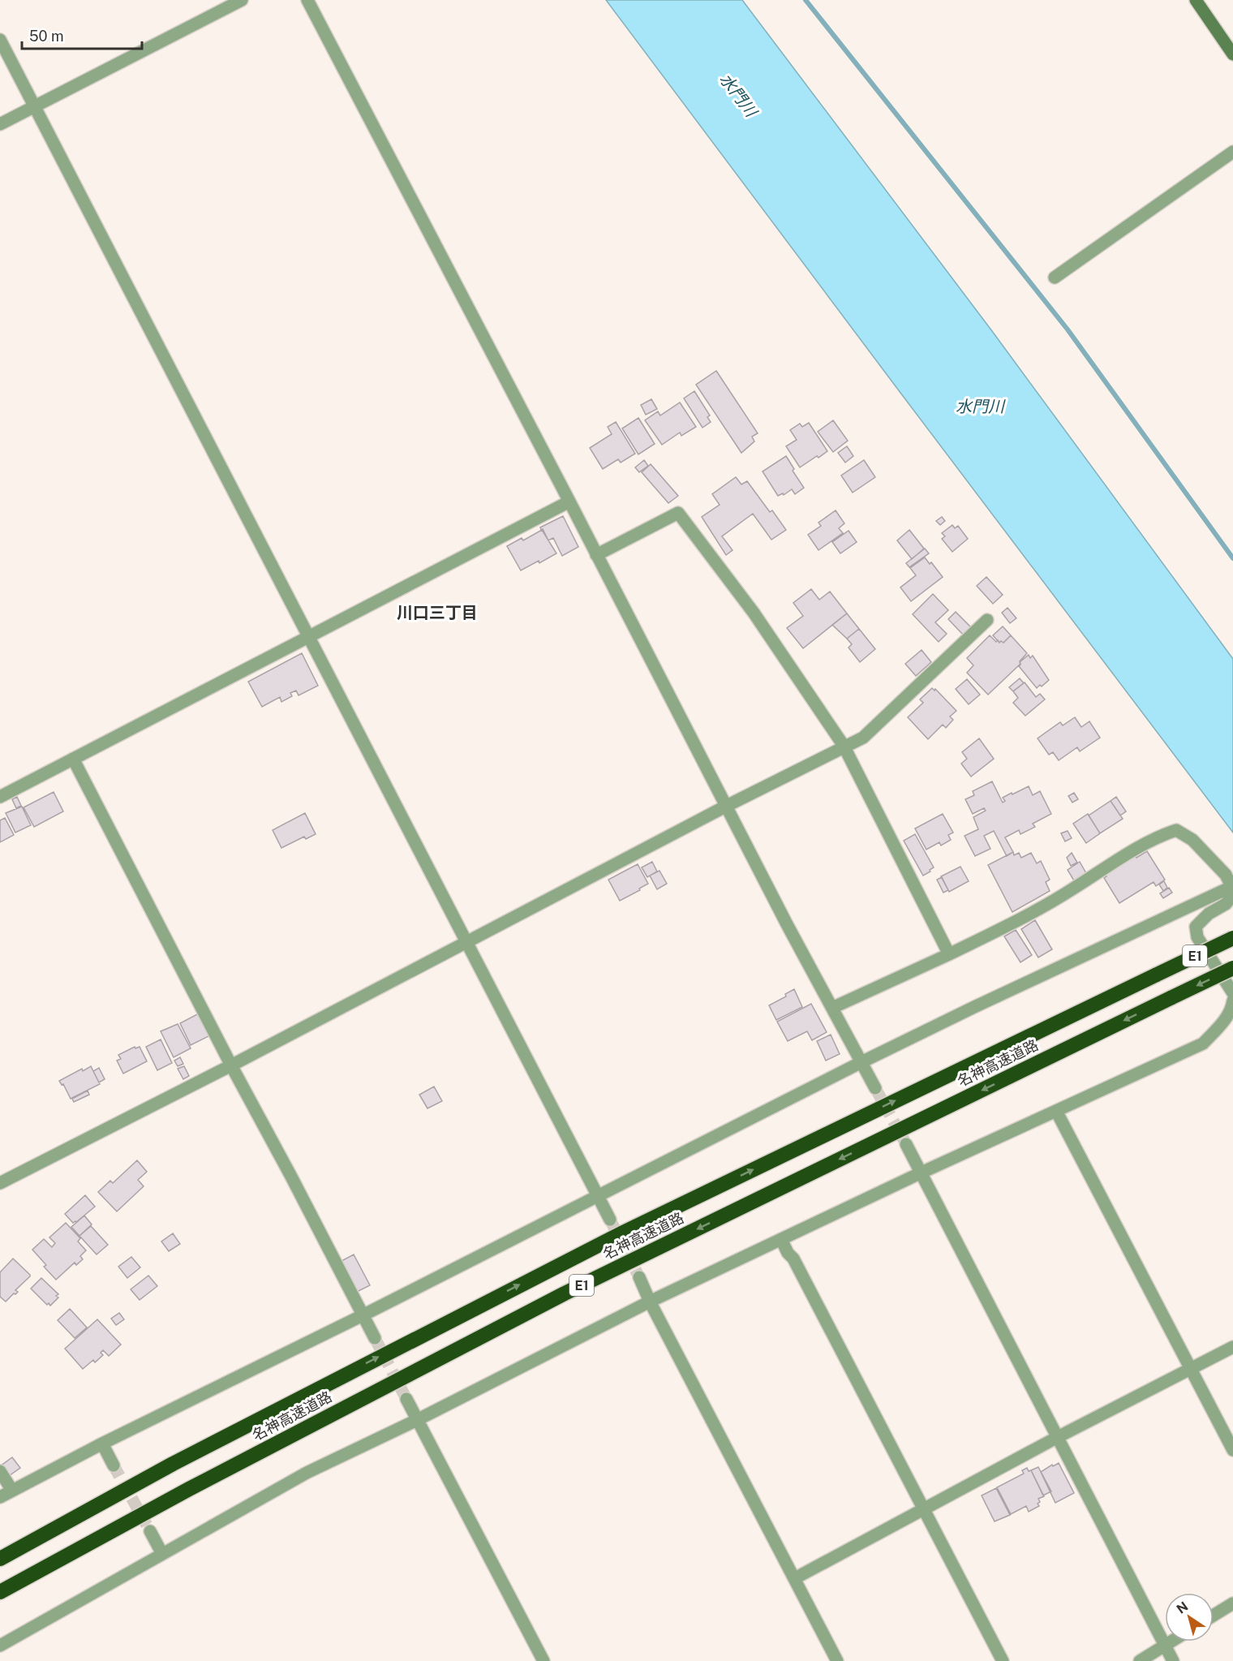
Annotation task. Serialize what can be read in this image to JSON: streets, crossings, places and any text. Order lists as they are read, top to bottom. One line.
{"streets":{"highway":["E1","名神高速道路"]},"districts":["川口三丁目"],"water":["水門川"],"scale_bar":"50 m","north":"top left"}
